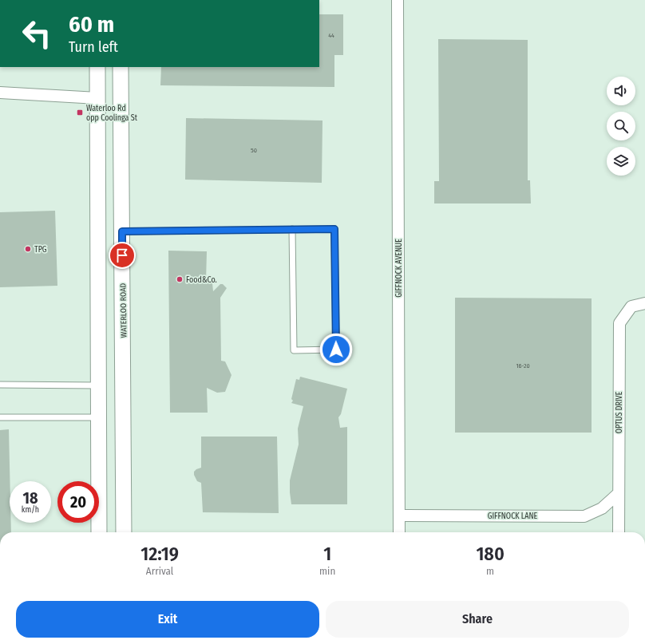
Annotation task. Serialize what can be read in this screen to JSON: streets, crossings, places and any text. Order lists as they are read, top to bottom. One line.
{"streets":{"street":["GIFFNOCK AVENUE","WATERLOO ROAD","OPTUS DRIVE","GIFFNOCK LANE"]},"crossings":[["GIFFNOCK AVENUE","GIFFNOCK LANE"],["OPTUS DRIVE","GIFFNOCK LANE"]],"places":{"transit":["Waterloo Rd opp Coolinga St"],"other":["TPG","Food&Co."]},"house_numbers":["44","50","16-20"],"page":{"turn":["60 m","Turn left"],"speed":"18 km/h","limit":"20","eta":["12:19","Arrival","1","min","180","m"],"buttons":["Exit","Share"]}}
